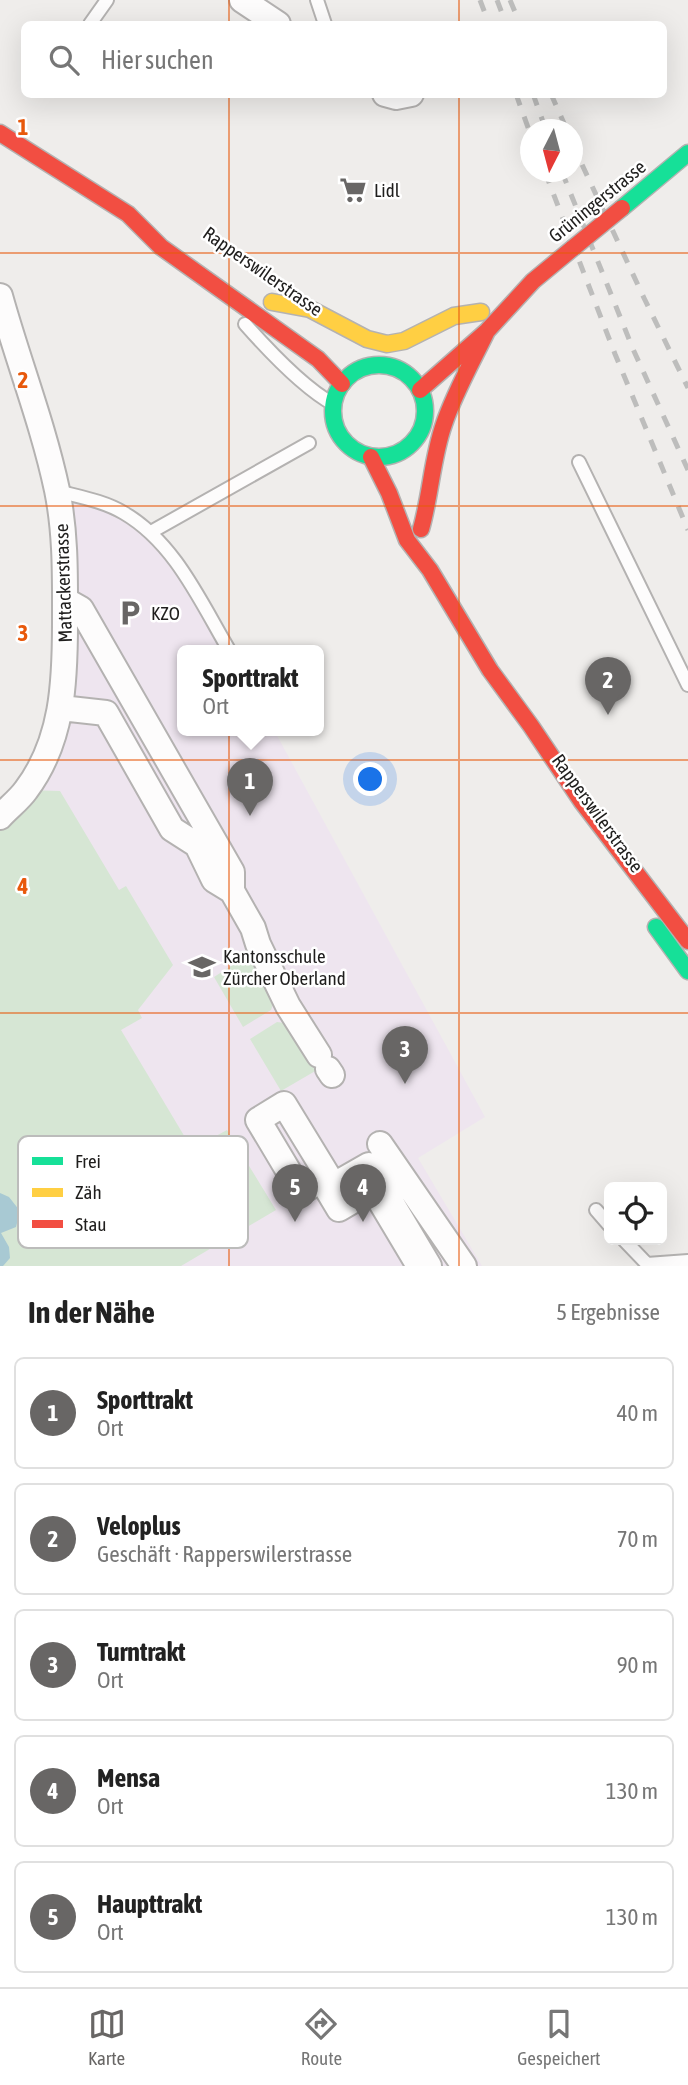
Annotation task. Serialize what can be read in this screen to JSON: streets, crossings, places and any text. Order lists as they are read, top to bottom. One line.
{"streets":{"main road":["Grüningerstrasse","Rapperswilerstrasse"],"street":["Mattackerstrasse"]},"crossings":[["Grüningerstrasse","Rapperswilerstrasse"]],"places":{"supermarket":["Lidl"],"parking":["KZO"],"school or university":["Kantonsschule Zürcher Oberland"]},"legend":["Frei","Zäh","Stau"],"north":"bottom","page":{"search":"Hier suchen","popup":["Sporttrakt","Ort"],"pins":["2","1","3","4","5"],"heading":["In der Nähe","5 Ergebnisse"],"list":[{"mark":"1","name":"Sporttrakt","note":"Ort","value":"40 m"},{"mark":"2","name":"Veloplus","note":"Geschäft · Rapperswilerstrasse","value":"70 m"},{"mark":"3","name":"Turntrakt","note":"Ort","value":"90 m"},{"mark":"4","name":"Mensa","note":"Ort","value":"130 m"},{"mark":"5","name":"Haupttrakt","note":"Ort","value":"130 m"}],"nav":["Karte","Route","Gespeichert"]},"grid":{"rows":["1","2","3","4"]}}
